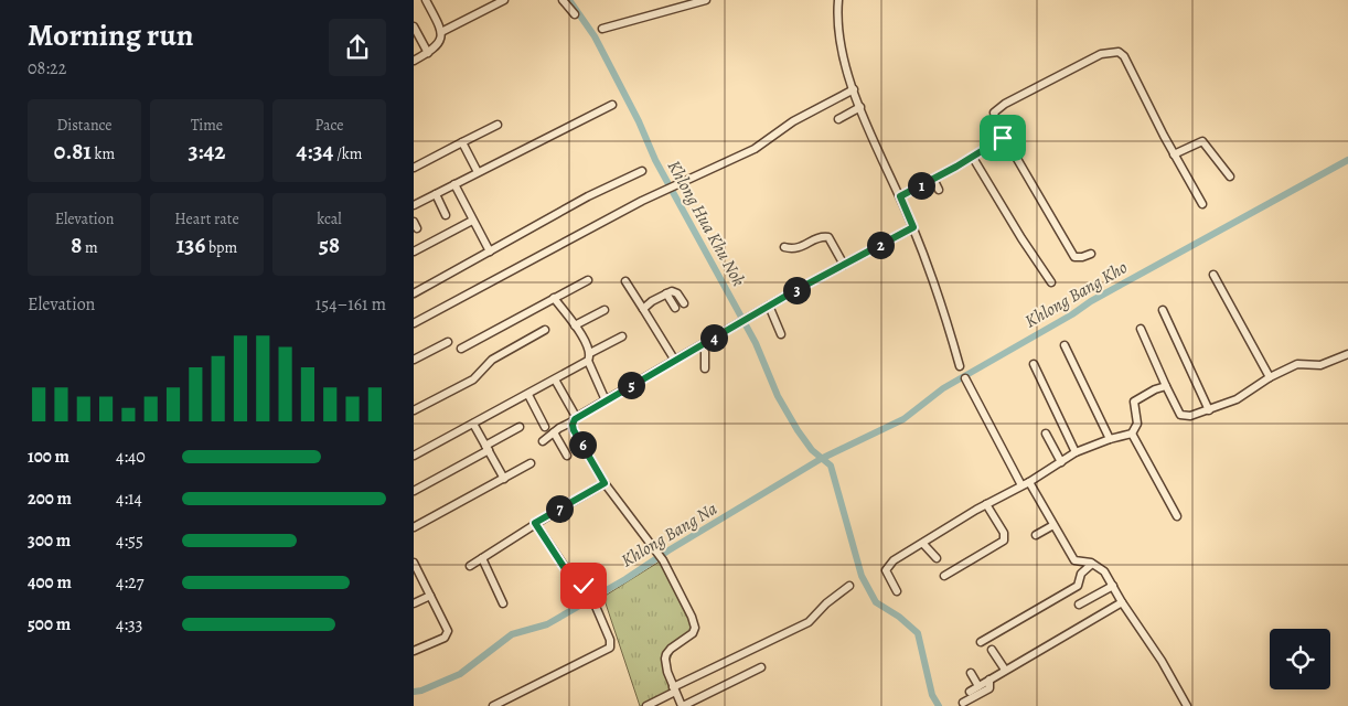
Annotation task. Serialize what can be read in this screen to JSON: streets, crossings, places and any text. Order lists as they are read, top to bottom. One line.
{"water":["Khlong Hua Khu Nok","Khlong Bang Kho","Khlong Bang Na"],"page":{"heading":["Morning run","08:22"],"stats":[["Distance","0.81 km"],["Time","3:42"],["Pace","4:34 /km"],["Elevation","8 m"],["Heart rate","136 bpm"],["kcal","58"]],"pins":["1","2","3","4","5","6","7"],"chart":["Elevation","154–161 m"],"list":[{"name":"100 m","note":"4:40"},{"name":"200 m","note":"4:14"},{"name":"300 m","note":"4:55"},{"name":"400 m","note":"4:27"},{"name":"500 m","note":"4:33"}]}}
